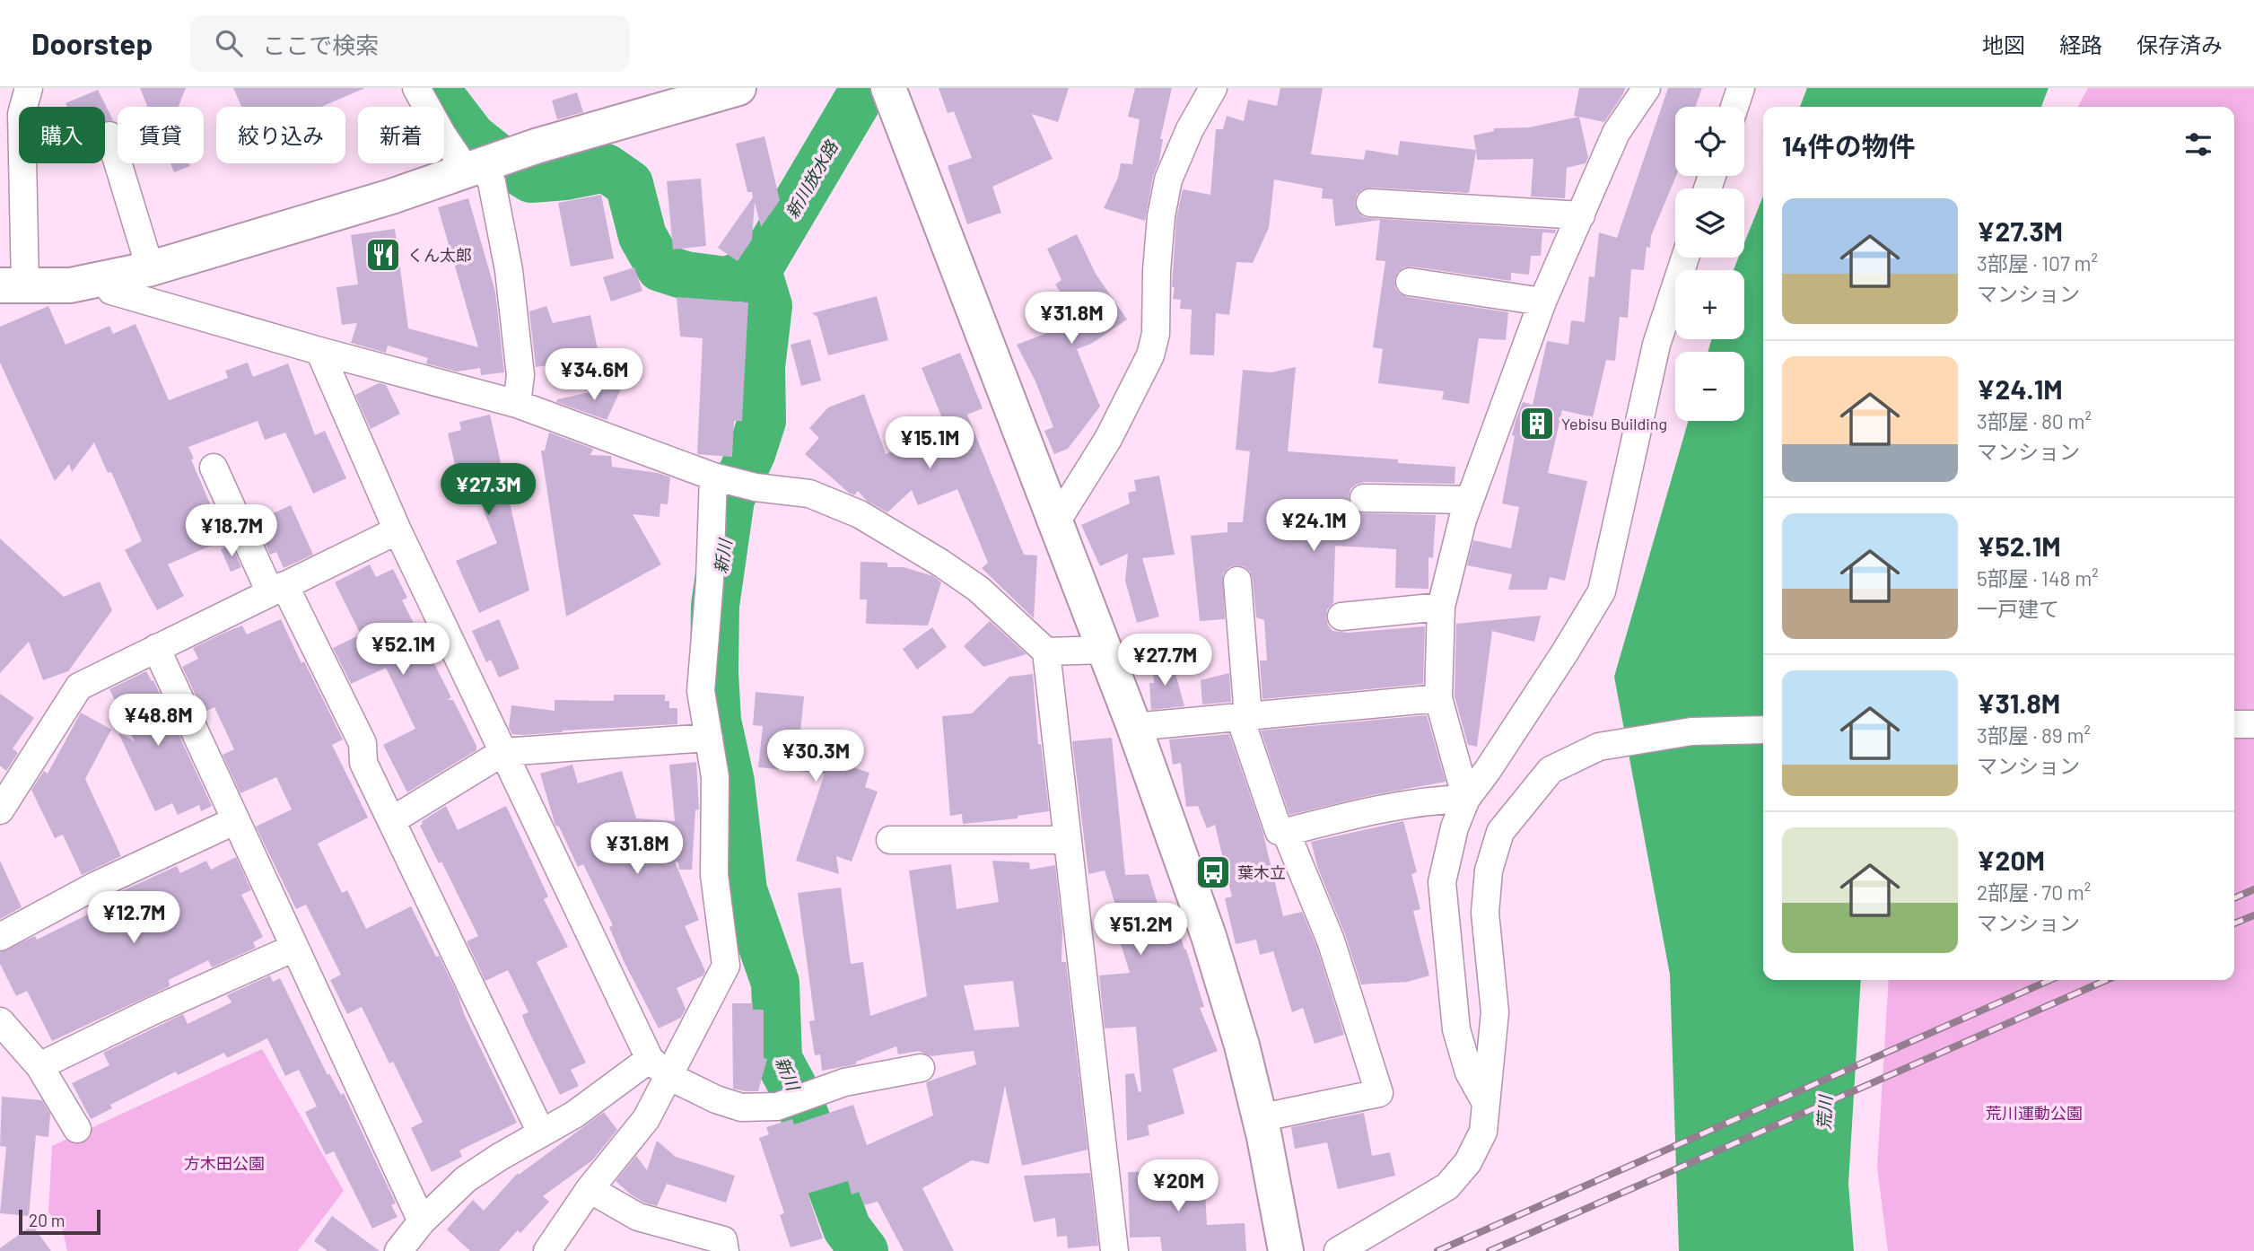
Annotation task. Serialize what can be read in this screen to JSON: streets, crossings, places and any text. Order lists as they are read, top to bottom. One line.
{"water":["新川放水路","新川","荒川"],"parks":["荒川運動公園","方木田公園"],"places":{"restaurant":["くん太郎"],"building":["Yebisu Building"],"bus stop":["葉木立"]},"scale_bar":"20 m","page":{"header":"Doorstep","search":"ここで検索","nav":["地図","経路","保存済み"],"map_buttons":["+","−"],"chip":["購入","賃貸","絞り込み","新着"],"heading":"14件の物件","list":[{"name":"¥27.3M","note":"3部屋 · 107 m² · マンション"},{"name":"¥24.1M","note":"3部屋 · 80 m² · マンション"},{"name":"¥52.1M","note":"5部屋 · 148 m² · 一戸建て"},{"name":"¥31.8M","note":"3部屋 · 89 m² · マンション"},{"name":"¥20M","note":"2部屋 · 70 m² · マンション"}],"price":["¥31.8M","¥34.6M","¥15.1M","¥27.3M","¥24.1M","¥18.7M","¥52.1M","¥27.7M","¥48.8M","¥30.3M","¥31.8M","¥12.7M","¥51.2M","¥20M"],"scale":"20 m"}}
